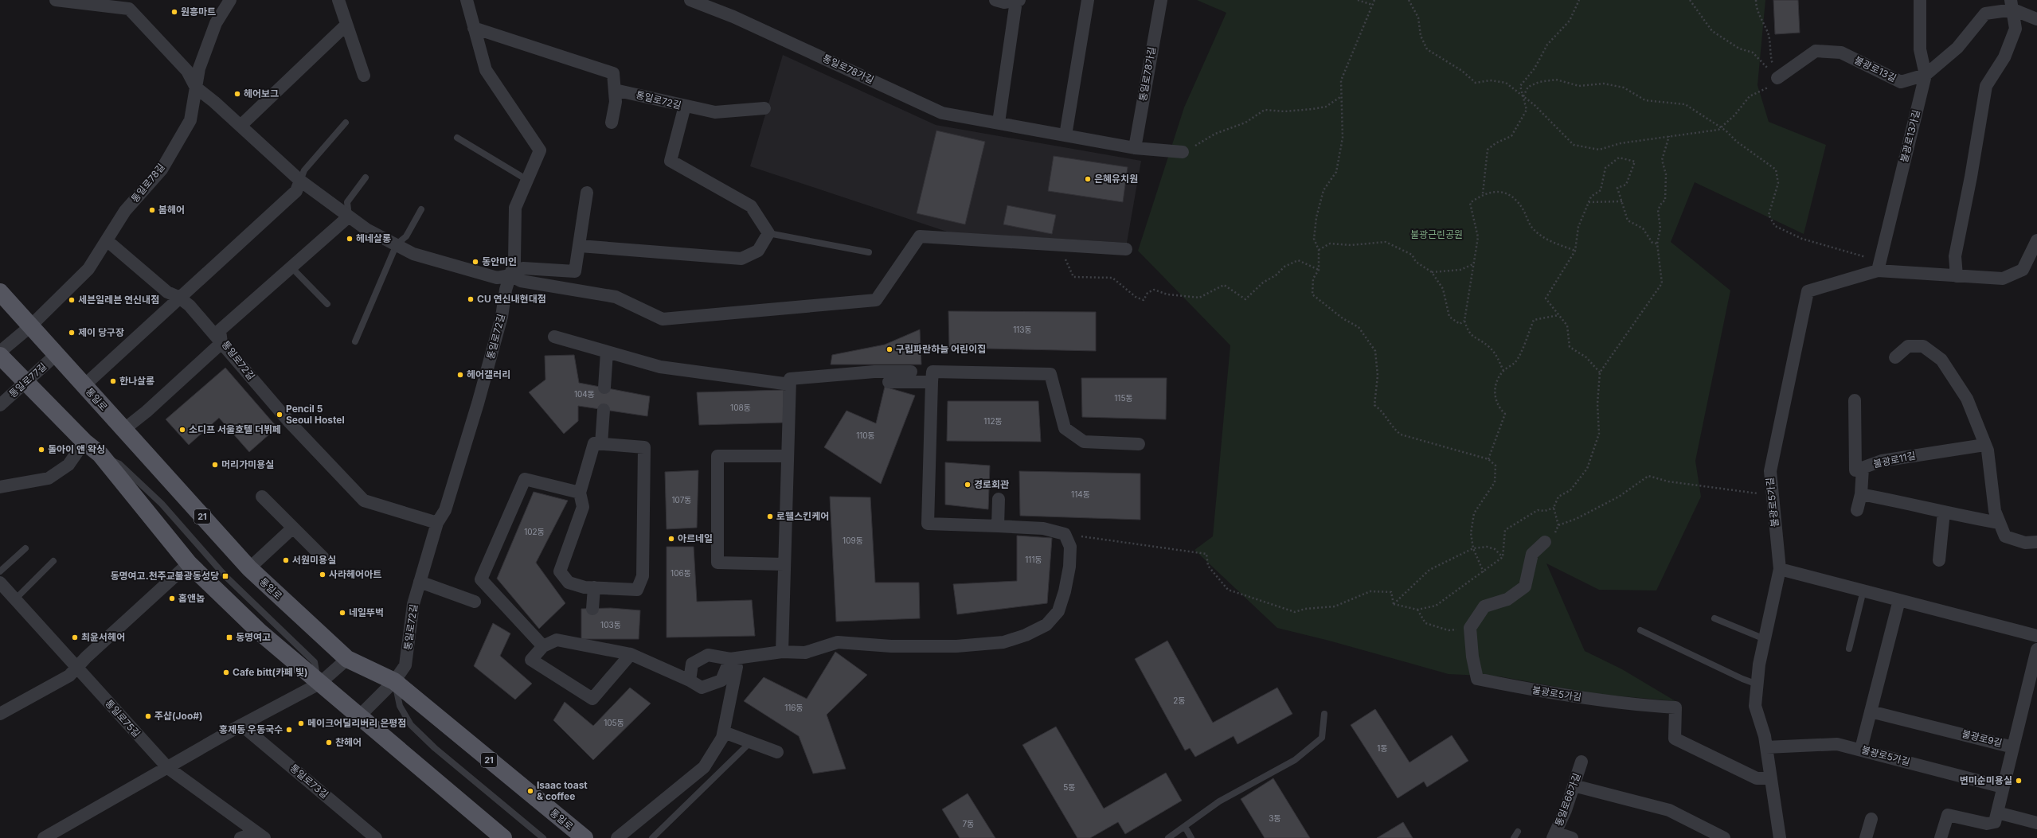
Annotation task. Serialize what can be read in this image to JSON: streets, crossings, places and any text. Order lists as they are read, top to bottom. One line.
{"streets":{"main road":["통일로","21"],"street":["통일로78가길","불광로13길","통일로72길","불광로13가길","통일로78길","통일로77길","불광로11길","불광로5가길","통일로75길","불광로9길","통일로73길","통일로68가길"]},"crossings":[["불광로13길","불광로13가길"],["통일로72길","통일로"],["불광로13가길","불광로5가길"],["통일로78길","통일로"],["통일로77길","통일로"]],"parks":["불광근린공원"],"places":{"other":["원흥마트","헤어보그","은혜유치원","봄헤어","헤네살롱","동안미인","CU 연신내현대점","세븐일레븐 연신내점","제이 당구장","구립파란하늘 어린이집","헤어갤러리","한나살롱","Pencil 5 Seoul Hostel","소디프 서울호텔 더뷔페","돌아이 앤 왁싱","머리가미용실","경로회관","로웰스킨케어","아르네일","서원미용실","사라헤어아트","홉앤놉","네일뚜벅","최윤서헤어","Cafe bitt(카페 빛)","주샵(Joo#)","메이크어딜리버리 은평점","홍제동 우동국수","찬헤어","변미순미용실","Isaac toast & coffee"],"transit":["동명여고.천주교불광동성당","동명여고"]},"house_numbers":["113동","104동","115동","108동","112동","110동","114동","107동","102동","109동","111동","106동","103동","2동","116동","105동","1동","5동","3동","7동"]}
